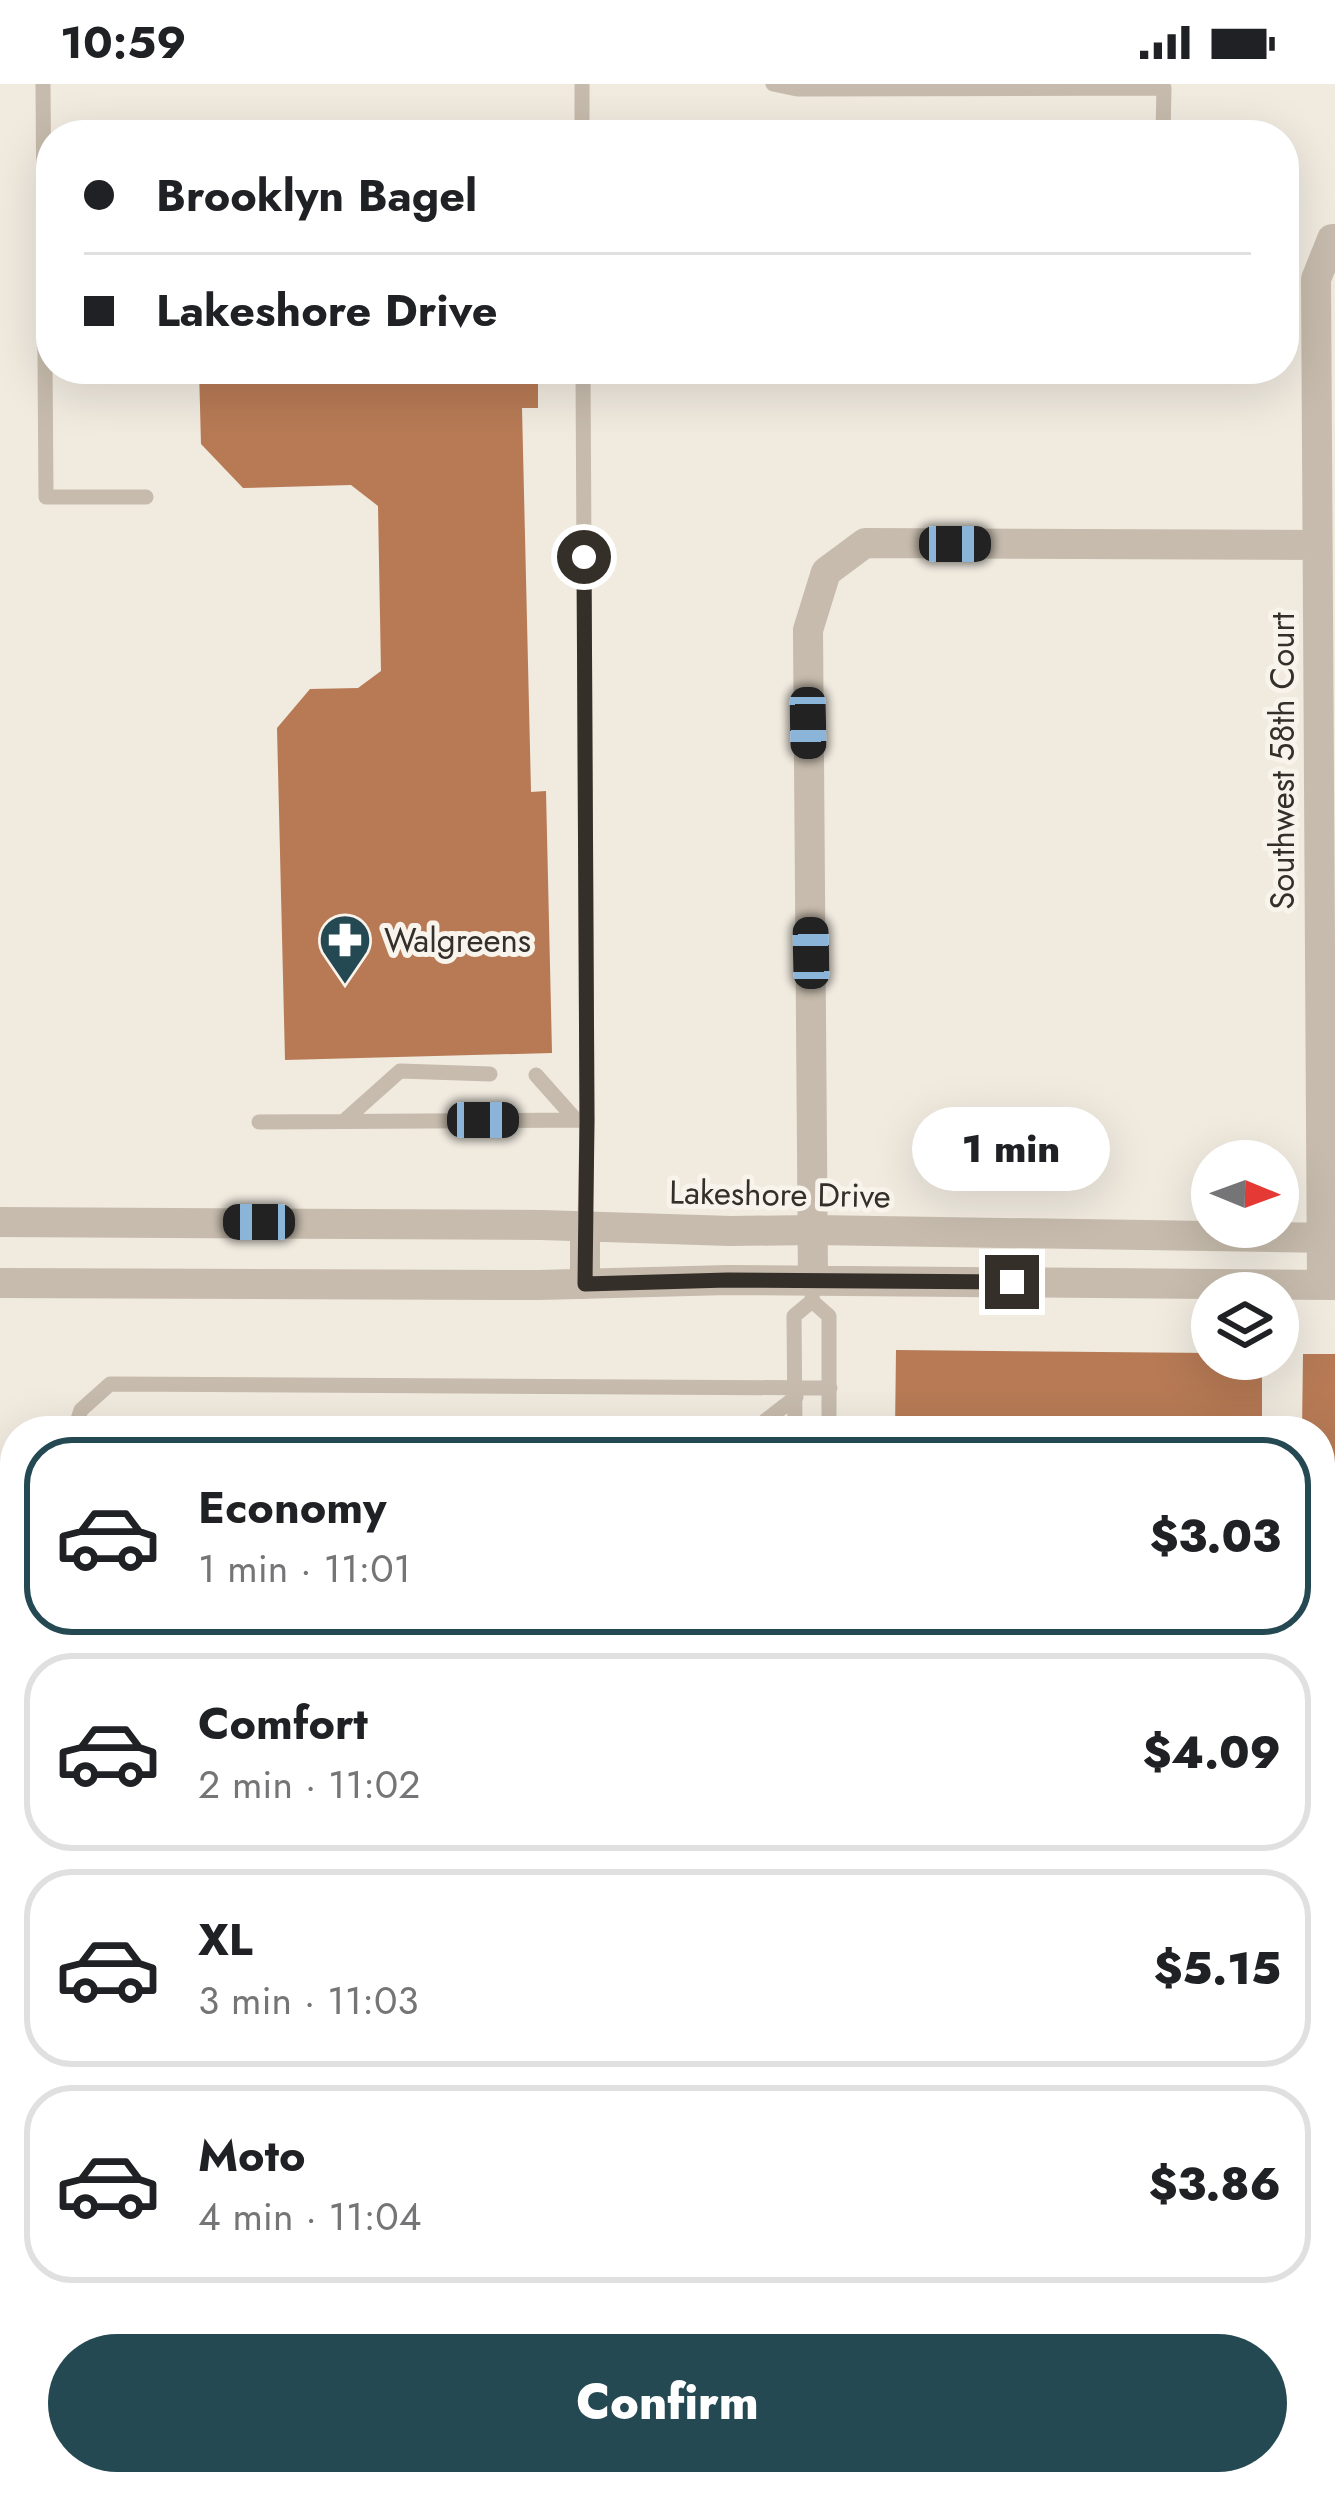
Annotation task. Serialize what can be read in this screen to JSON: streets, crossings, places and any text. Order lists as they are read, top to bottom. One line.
{"streets":{"street":["Southwest 58th Court","Lakeshore Drive"]},"crossings":[["Southwest 58th Court","Lakeshore Drive"]],"places":{"pharmacy":["Walgreens"]},"north":"right","page":{"status":"10:59","banner":["Brooklyn Bagel","Lakeshore Drive"],"bubble":"1 min","list":[{"name":"Economy","note":"1 min · 11:01","value":"$3.03"},{"name":"Comfort","note":"2 min · 11:02","value":"$4.09"},{"name":"XL","note":"3 min · 11:03","value":"$5.15"},{"name":"Moto","note":"4 min · 11:04","value":"$3.86"}],"buttons":"Confirm"}}
